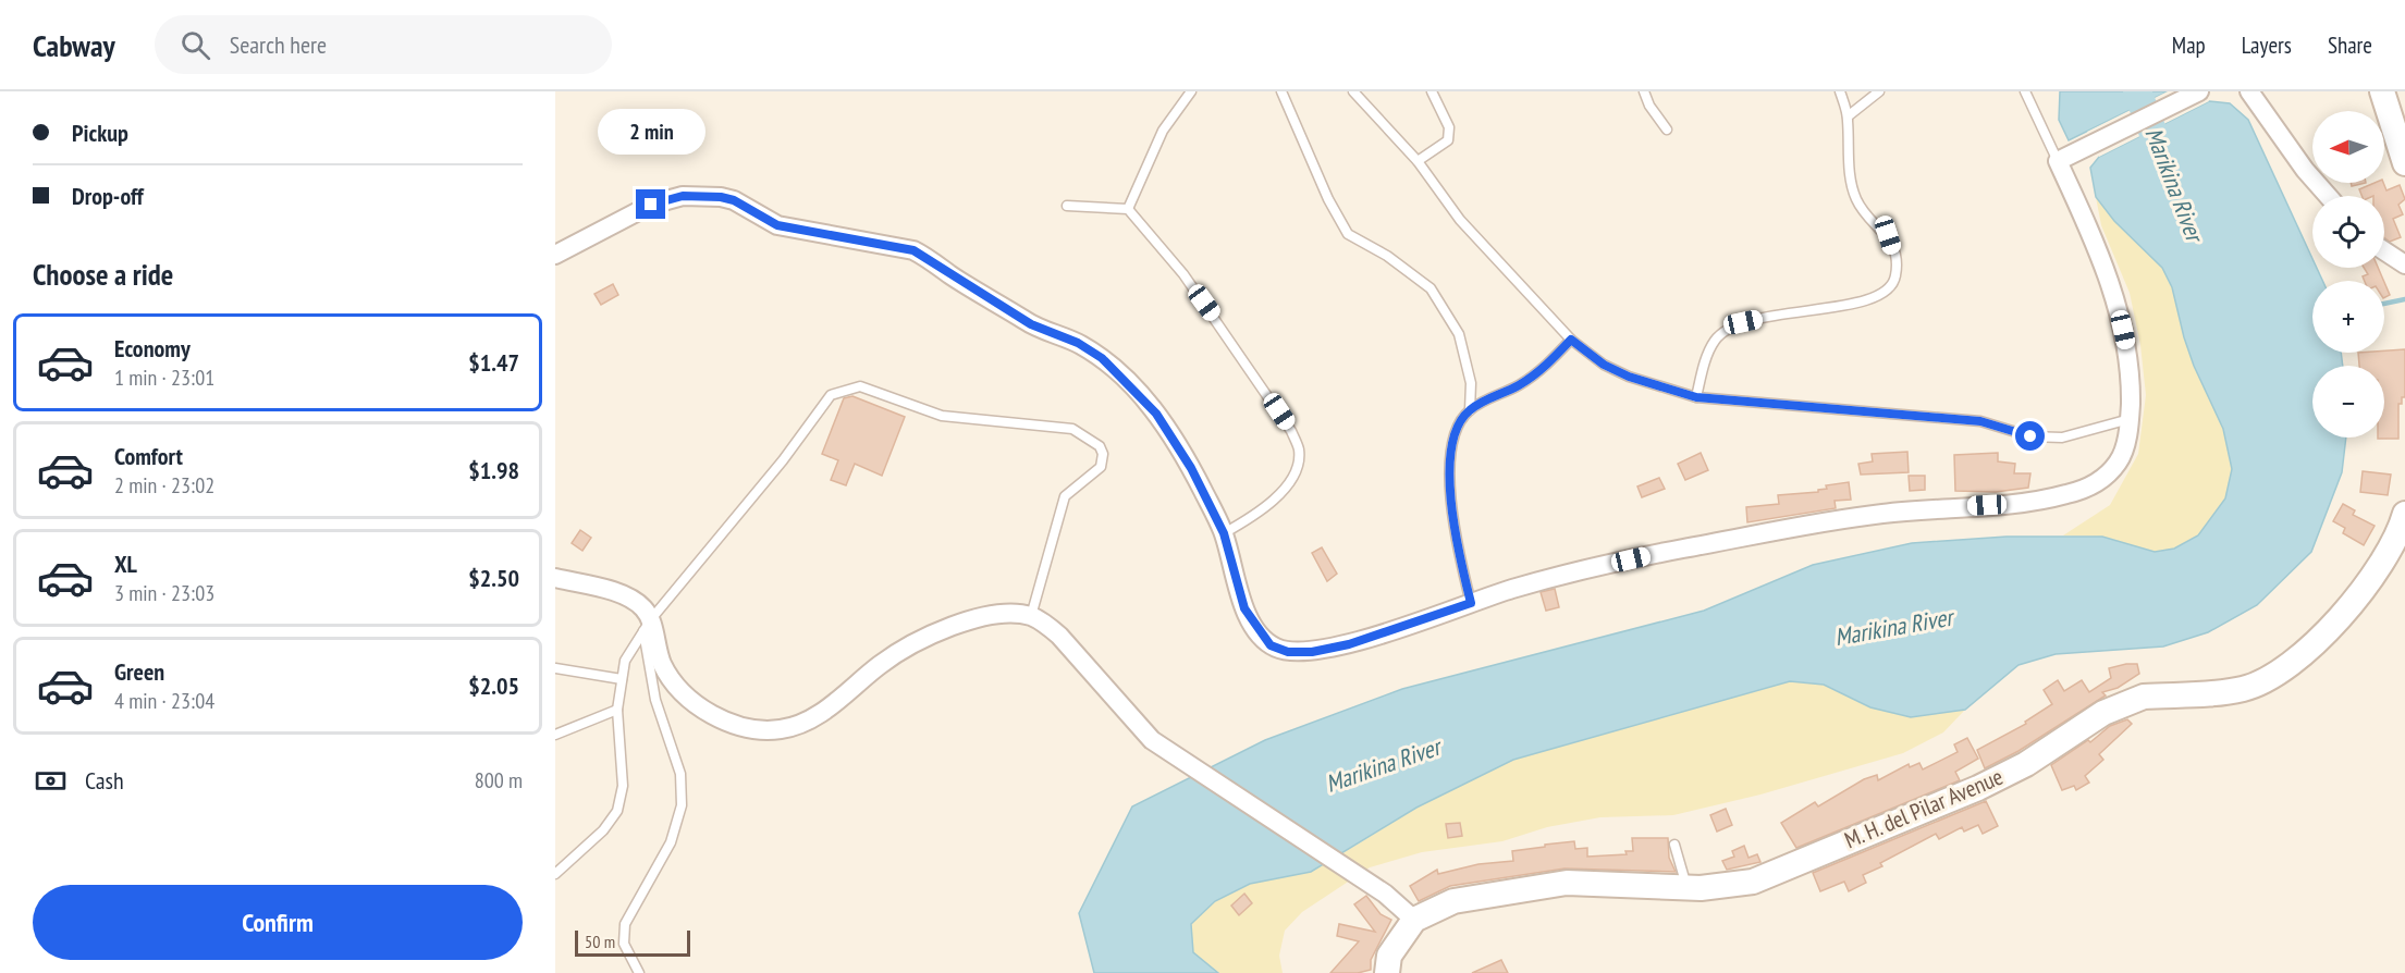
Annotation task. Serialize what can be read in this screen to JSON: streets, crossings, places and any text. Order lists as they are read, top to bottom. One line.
{"streets":{"street":["M. H. del Pilar Avenue"]},"water":["Marikina River"],"scale_bar":"50 m","north":"left","page":{"header":"Cabway","search":"Search here","nav":["Map","Layers","Share"],"banner":["Pickup","Drop-off"],"bubble":"2 min","map_buttons":["+","−"],"heading":"Choose a ride","list":[{"name":"Economy","note":"1 min · 23:01","value":"$1.47"},{"name":"Comfort","note":"2 min · 23:02","value":"$1.98"},{"name":"XL","note":"3 min · 23:03","value":"$2.50"},{"name":"Green","note":"4 min · 23:04","value":"$2.05"}],"pay":["Cash","800 m"],"buttons":"Confirm","scale":"50 m"}}
